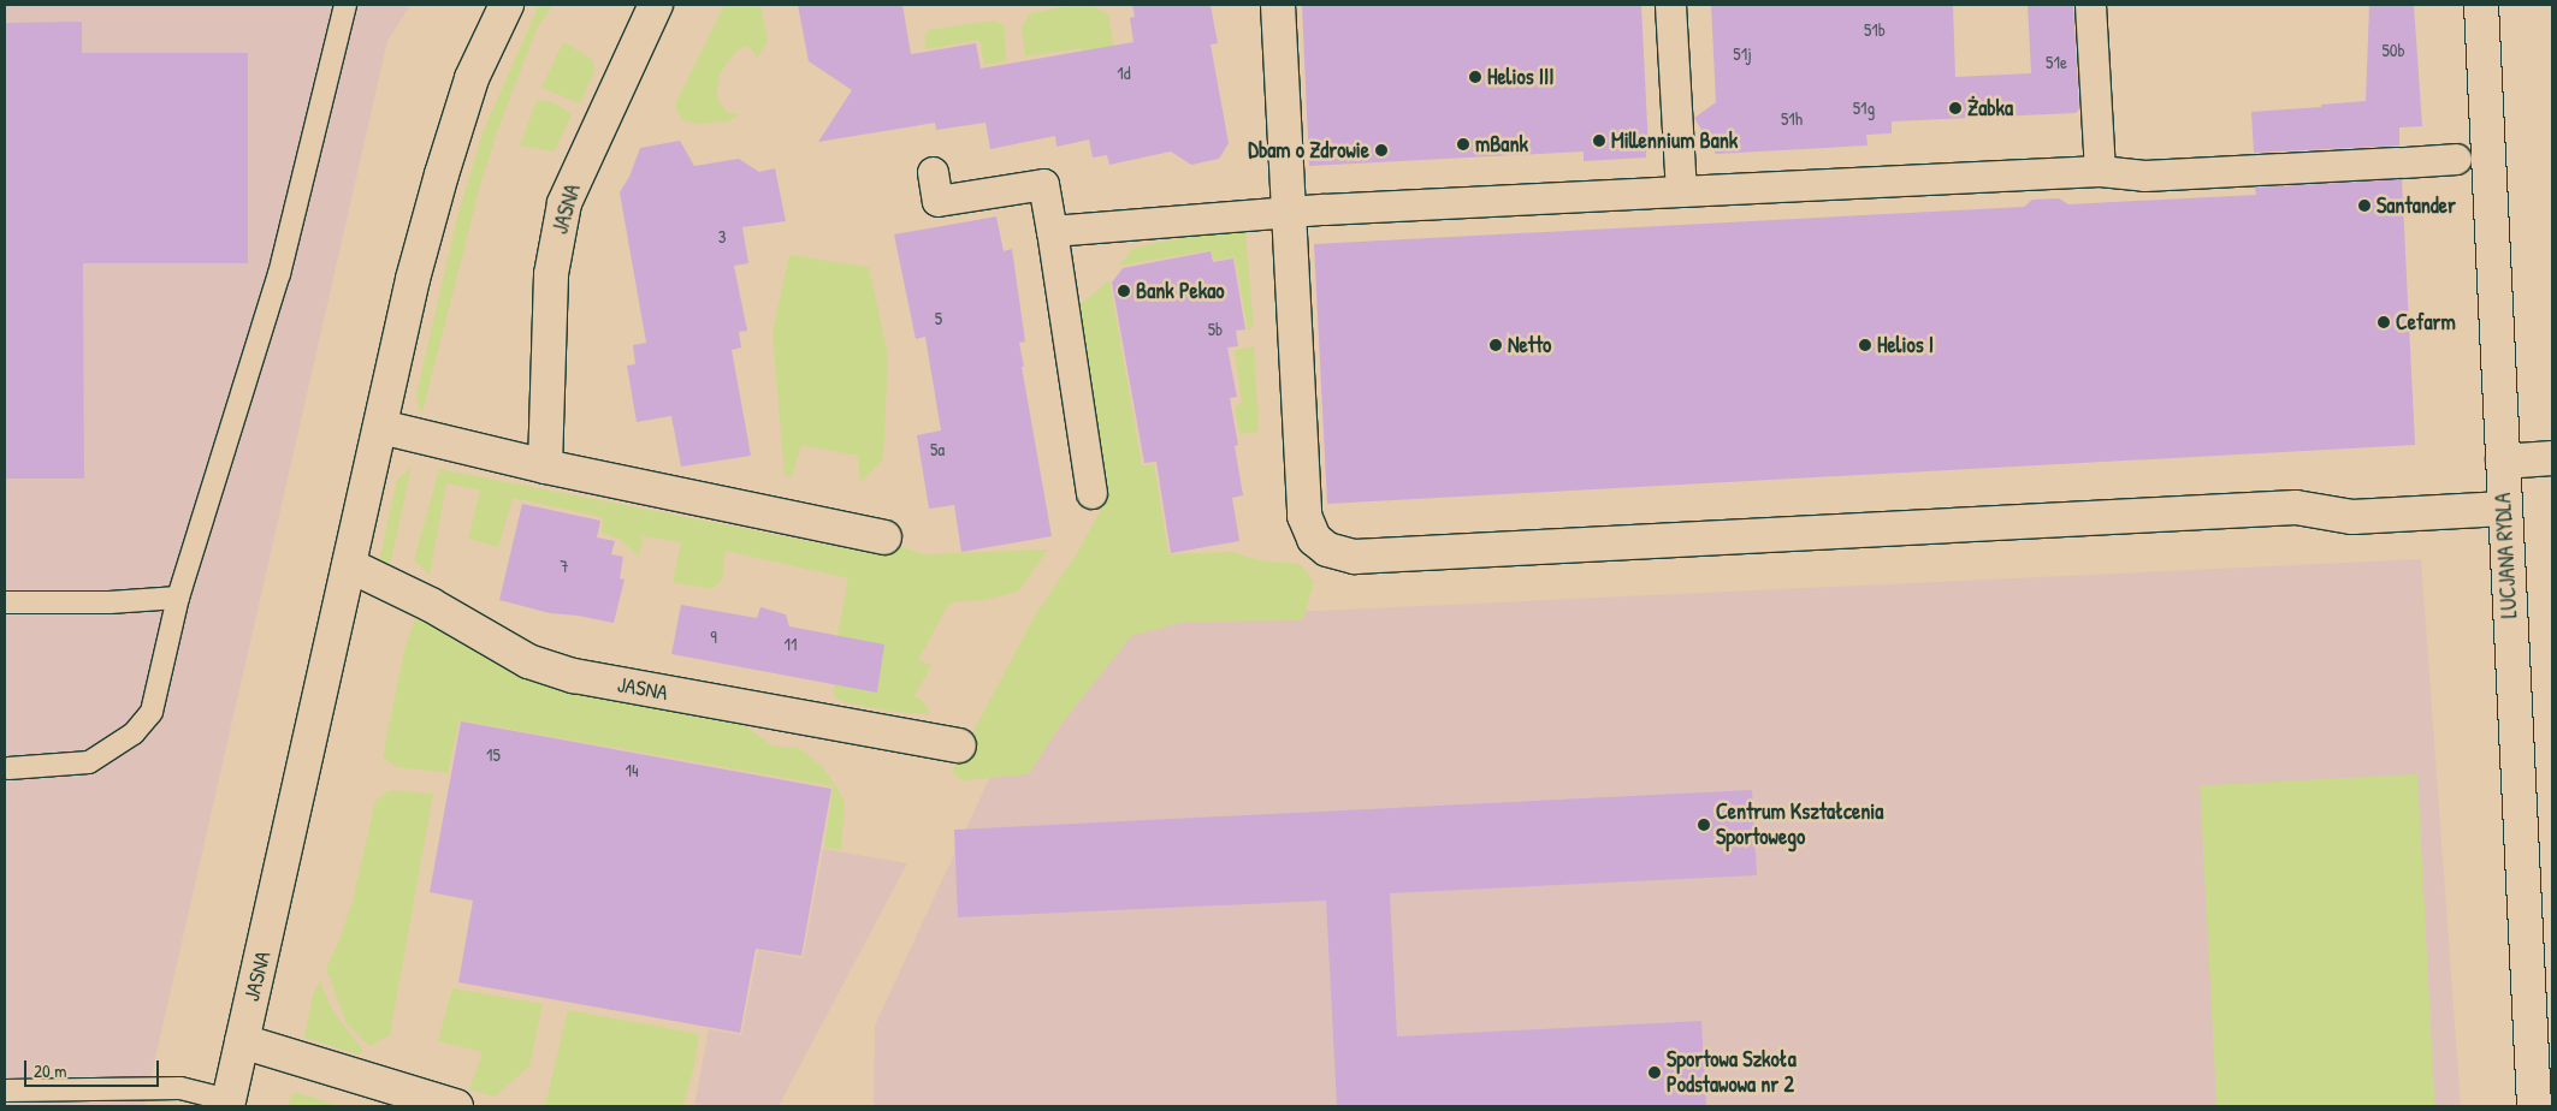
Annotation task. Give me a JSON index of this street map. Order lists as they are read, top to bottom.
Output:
{
  "streets": {
    "street": ["JASNA", "LUCJANA RYDLA"]
  },
  "places": [
    "Helios III",
    "Żabka",
    "Millennium Bank",
    "mBank",
    "Dbam o Zdrowie",
    "Santander",
    "Bank Pekao",
    "Cefarm",
    "Netto",
    "Helios I",
    "Centrum Kształcenia Sportowego",
    "Sportowa Szkoła Podstawowa nr 2"
  ],
  "house_numbers": [
    "51b",
    "50b",
    "51j",
    "51e",
    "1d",
    "51g",
    "51h",
    "3",
    "5",
    "5b",
    "5a",
    "7",
    "9",
    "11",
    "15",
    "14"
  ],
  "scale_bar": "20 m"
}
